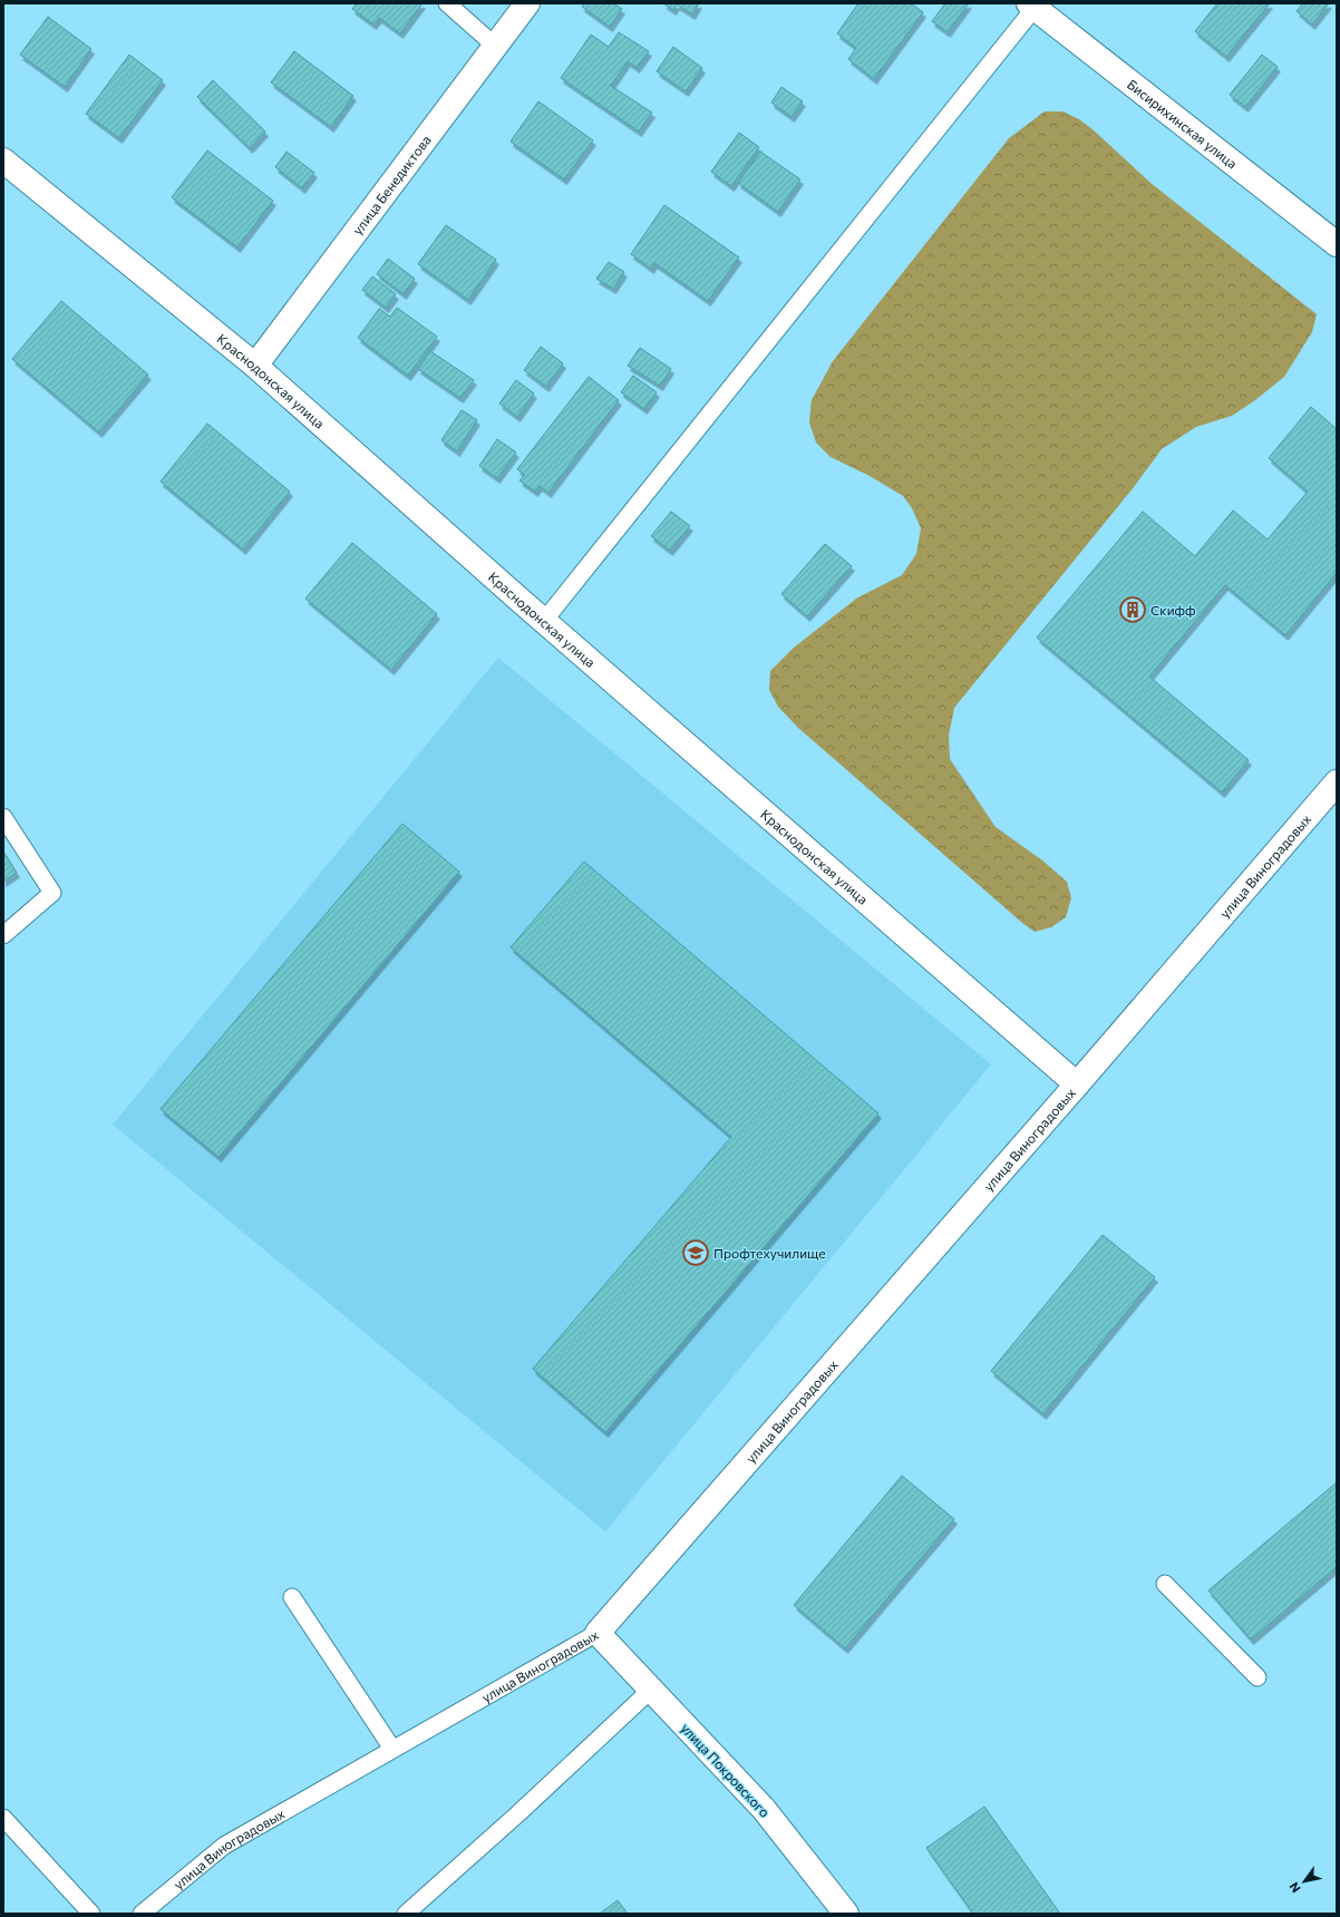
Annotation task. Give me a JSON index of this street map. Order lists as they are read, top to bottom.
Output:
{
  "streets": {
    "street": [
      "Бисирихинская улица",
      "улица Бенедиктова",
      "Краснодонская улица",
      "улица Виноградовых",
      "улица Покровского"
    ]
  },
  "crossings": [
    ["улица Бенедиктова", "Краснодонская улица"],
    ["Краснодонская улица", "улица Виноградовых"],
    ["улица Виноградовых", "улица Покровского"]
  ],
  "places": {
    "building": ["Скифф"],
    "school or university": ["Профтехучилище"]
  },
  "north": "bottom left"
}
